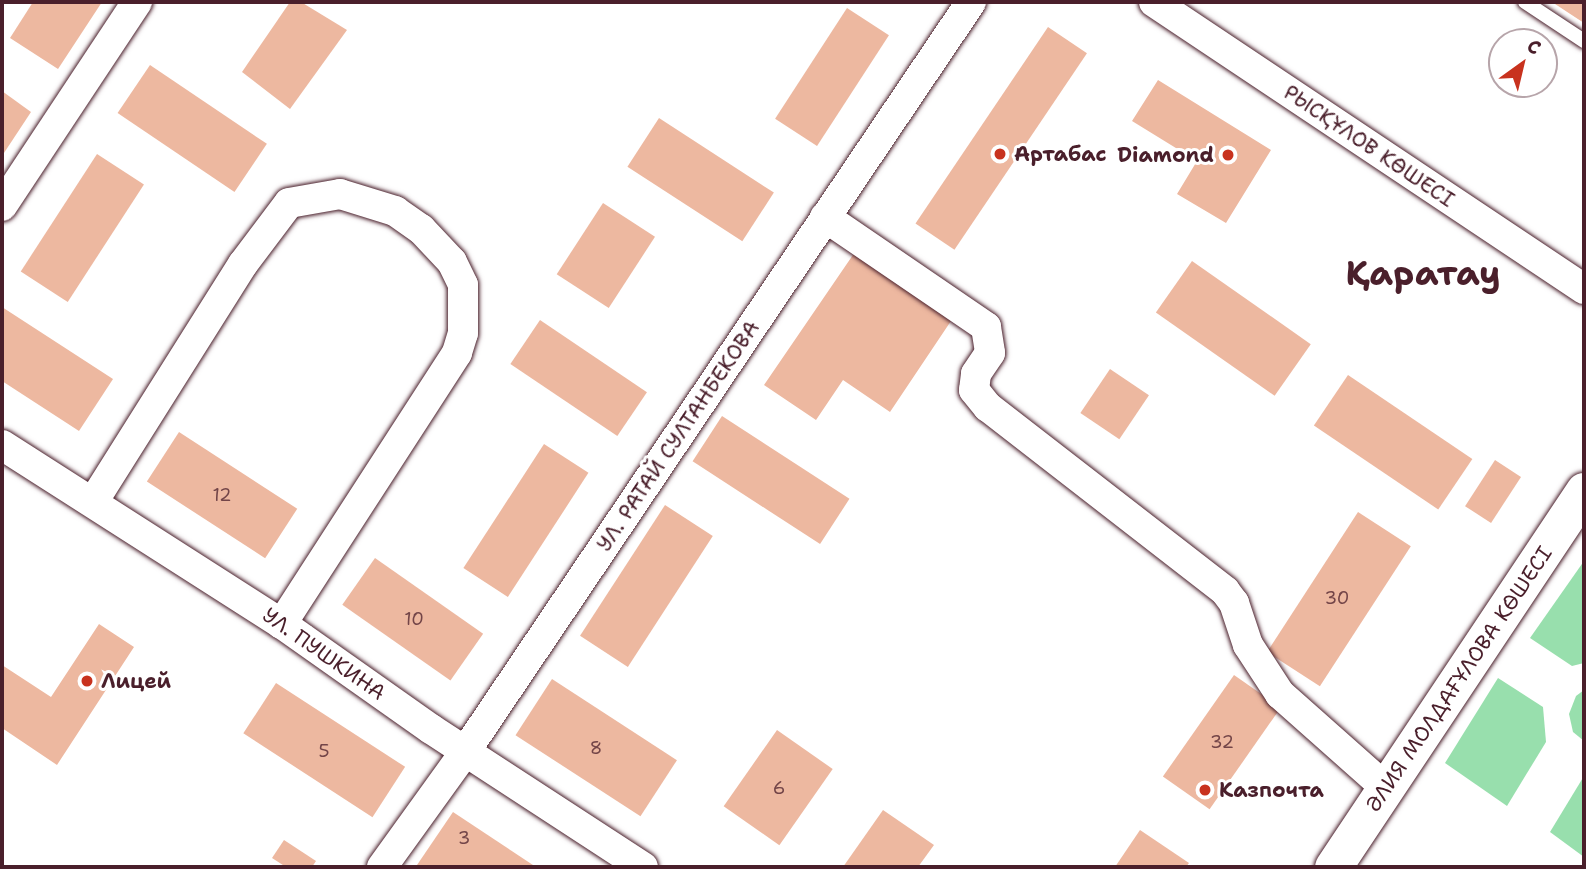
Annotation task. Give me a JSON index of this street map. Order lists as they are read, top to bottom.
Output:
{
  "streets": {
    "street": [
      "РЫСҚҰЛОВ КӨШЕСІ",
      "УЛ. РАТАЙ СУЛТАНБЕКОВА",
      "УЛ. ПУШКИНА",
      "ӘЛИЯ МОЛДАҒҰЛОВА КӨШЕСІ"
    ]
  },
  "crossings": [
    ["УЛ. РАТАЙ СУЛТАНБЕКОВА", "УЛ. ПУШКИНА"]
  ],
  "districts": ["Қаратау"],
  "places": [
    "Артабас",
    "Diamond",
    "Лицей",
    "Казпочта"
  ],
  "house_numbers": [
    "12",
    "30",
    "10",
    "32",
    "8",
    "5",
    "6",
    "3"
  ],
  "north": "top right"
}
